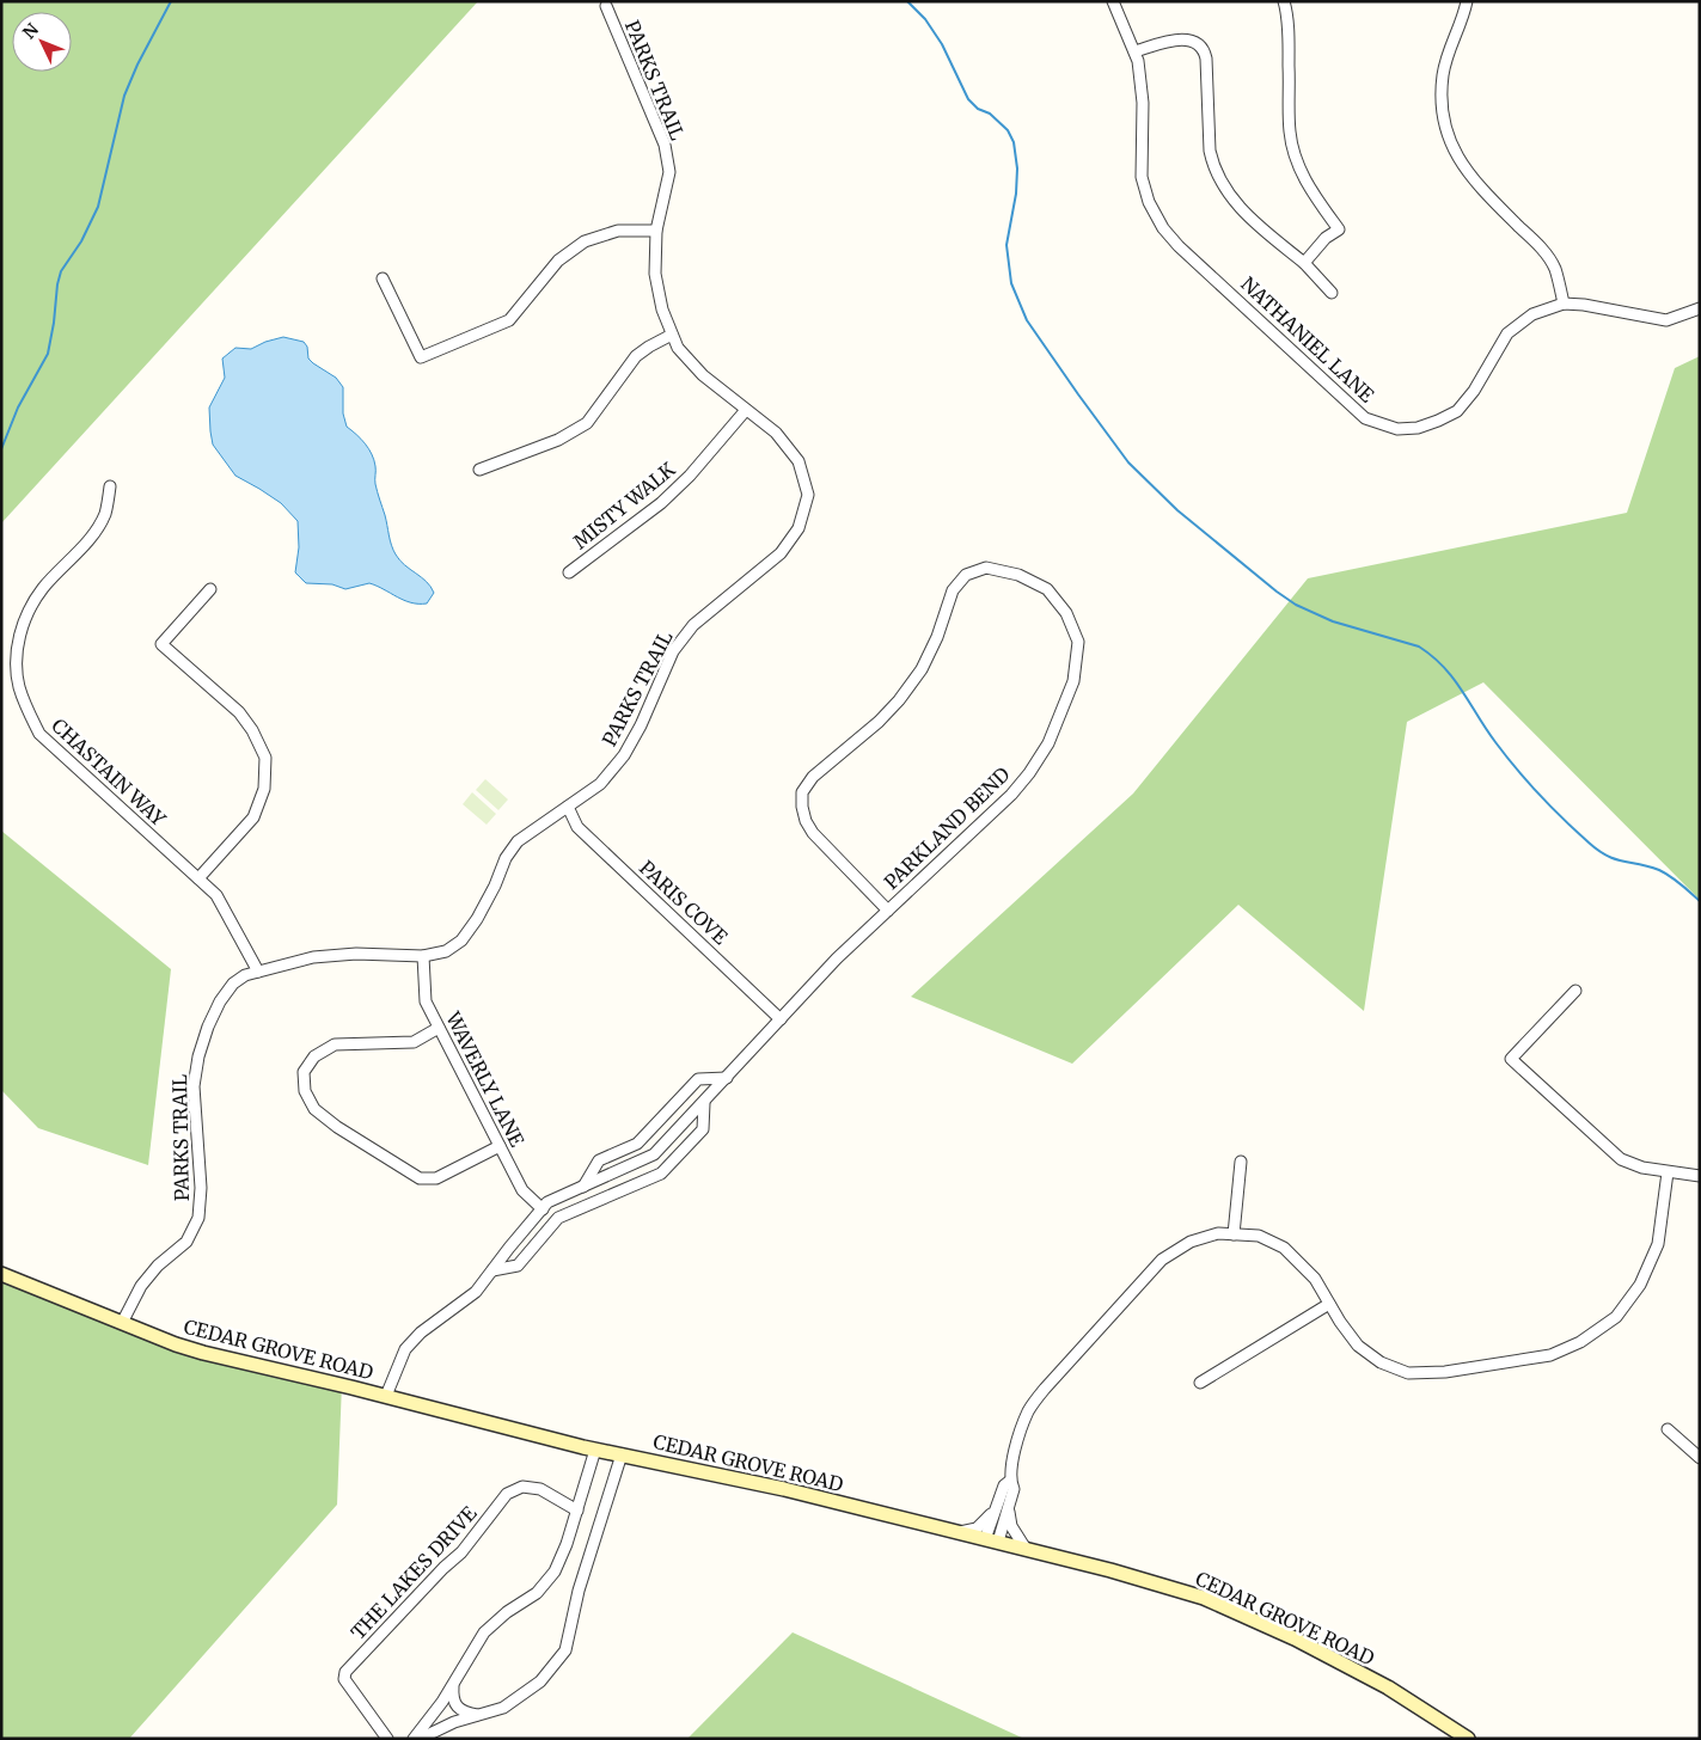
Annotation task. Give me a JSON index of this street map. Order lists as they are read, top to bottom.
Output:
{
  "streets": {
    "main road": ["CEDAR GROVE ROAD"],
    "street": [
      "PARKS TRAIL",
      "NATHANIEL LANE",
      "MISTY WALK",
      "CHASTAIN WAY",
      "PARKLAND BEND",
      "PARIS COVE",
      "WAVERLY LANE",
      "THE LAKES DRIVE"
    ]
  },
  "crossings": [
    ["PARKS TRAIL", "MISTY WALK"],
    ["PARKS TRAIL", "CHASTAIN WAY"],
    ["PARKS TRAIL", "PARIS COVE"],
    ["PARKS TRAIL", "WAVERLY LANE"],
    ["PARKS TRAIL", "CEDAR GROVE ROAD"],
    ["PARKLAND BEND", "PARIS COVE"],
    ["PARKLAND BEND", "WAVERLY LANE"],
    ["PARKLAND BEND", "CEDAR GROVE ROAD"]
  ],
  "north": "top left"
}
